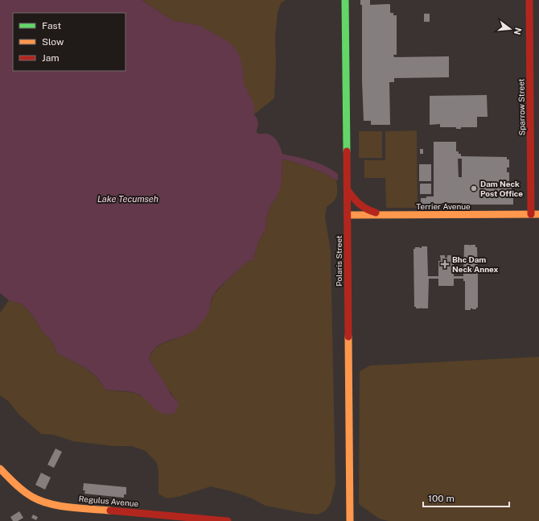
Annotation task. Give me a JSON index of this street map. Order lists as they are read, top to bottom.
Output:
{
  "streets": {
    "street": [
      "Sparrow Street",
      "Terrier Avenue",
      "Polaris Street",
      "Regulus Avenue"
    ]
  },
  "crossings": [
    ["Sparrow Street", "Terrier Avenue"],
    ["Terrier Avenue", "Polaris Street"]
  ],
  "water": ["Lake Tecumseh"],
  "places": {
    "other": ["Dam Neck Post Office"],
    "health": ["Bhc Dam Neck Annex"]
  },
  "legend": ["Fast", "Slow", "Jam"],
  "scale_bar": "100 m",
  "north": "right"
}
